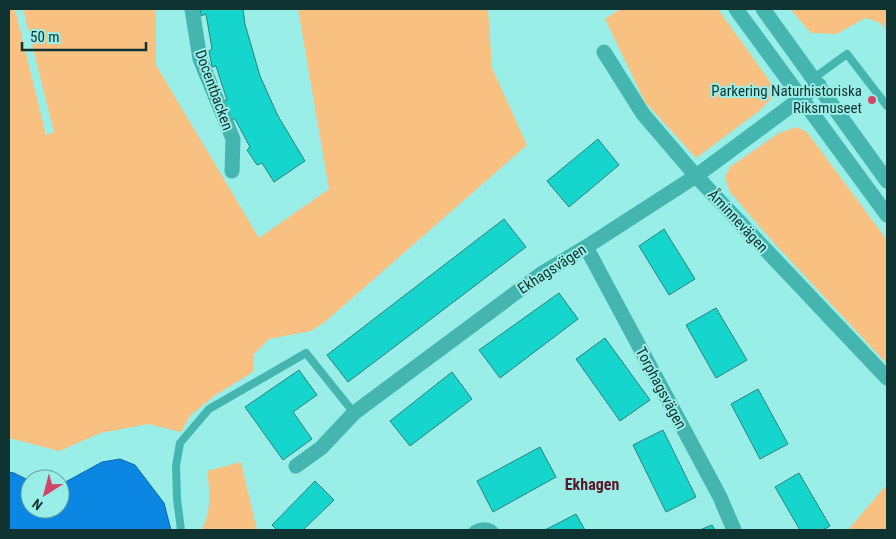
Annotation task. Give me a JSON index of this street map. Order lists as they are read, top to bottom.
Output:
{
  "streets": {
    "street": [
      "Docentbacken",
      "Åminnevägen",
      "Ekhagsvägen",
      "Torphagsvägen"
    ]
  },
  "crossings": [
    ["Åminnevägen", "Ekhagsvägen"],
    ["Ekhagsvägen", "Torphagsvägen"]
  ],
  "districts": ["Ekhagen"],
  "places": ["Parkering Naturhistoriska Riksmuseet"],
  "scale_bar": "50 m",
  "north": "bottom left"
}
